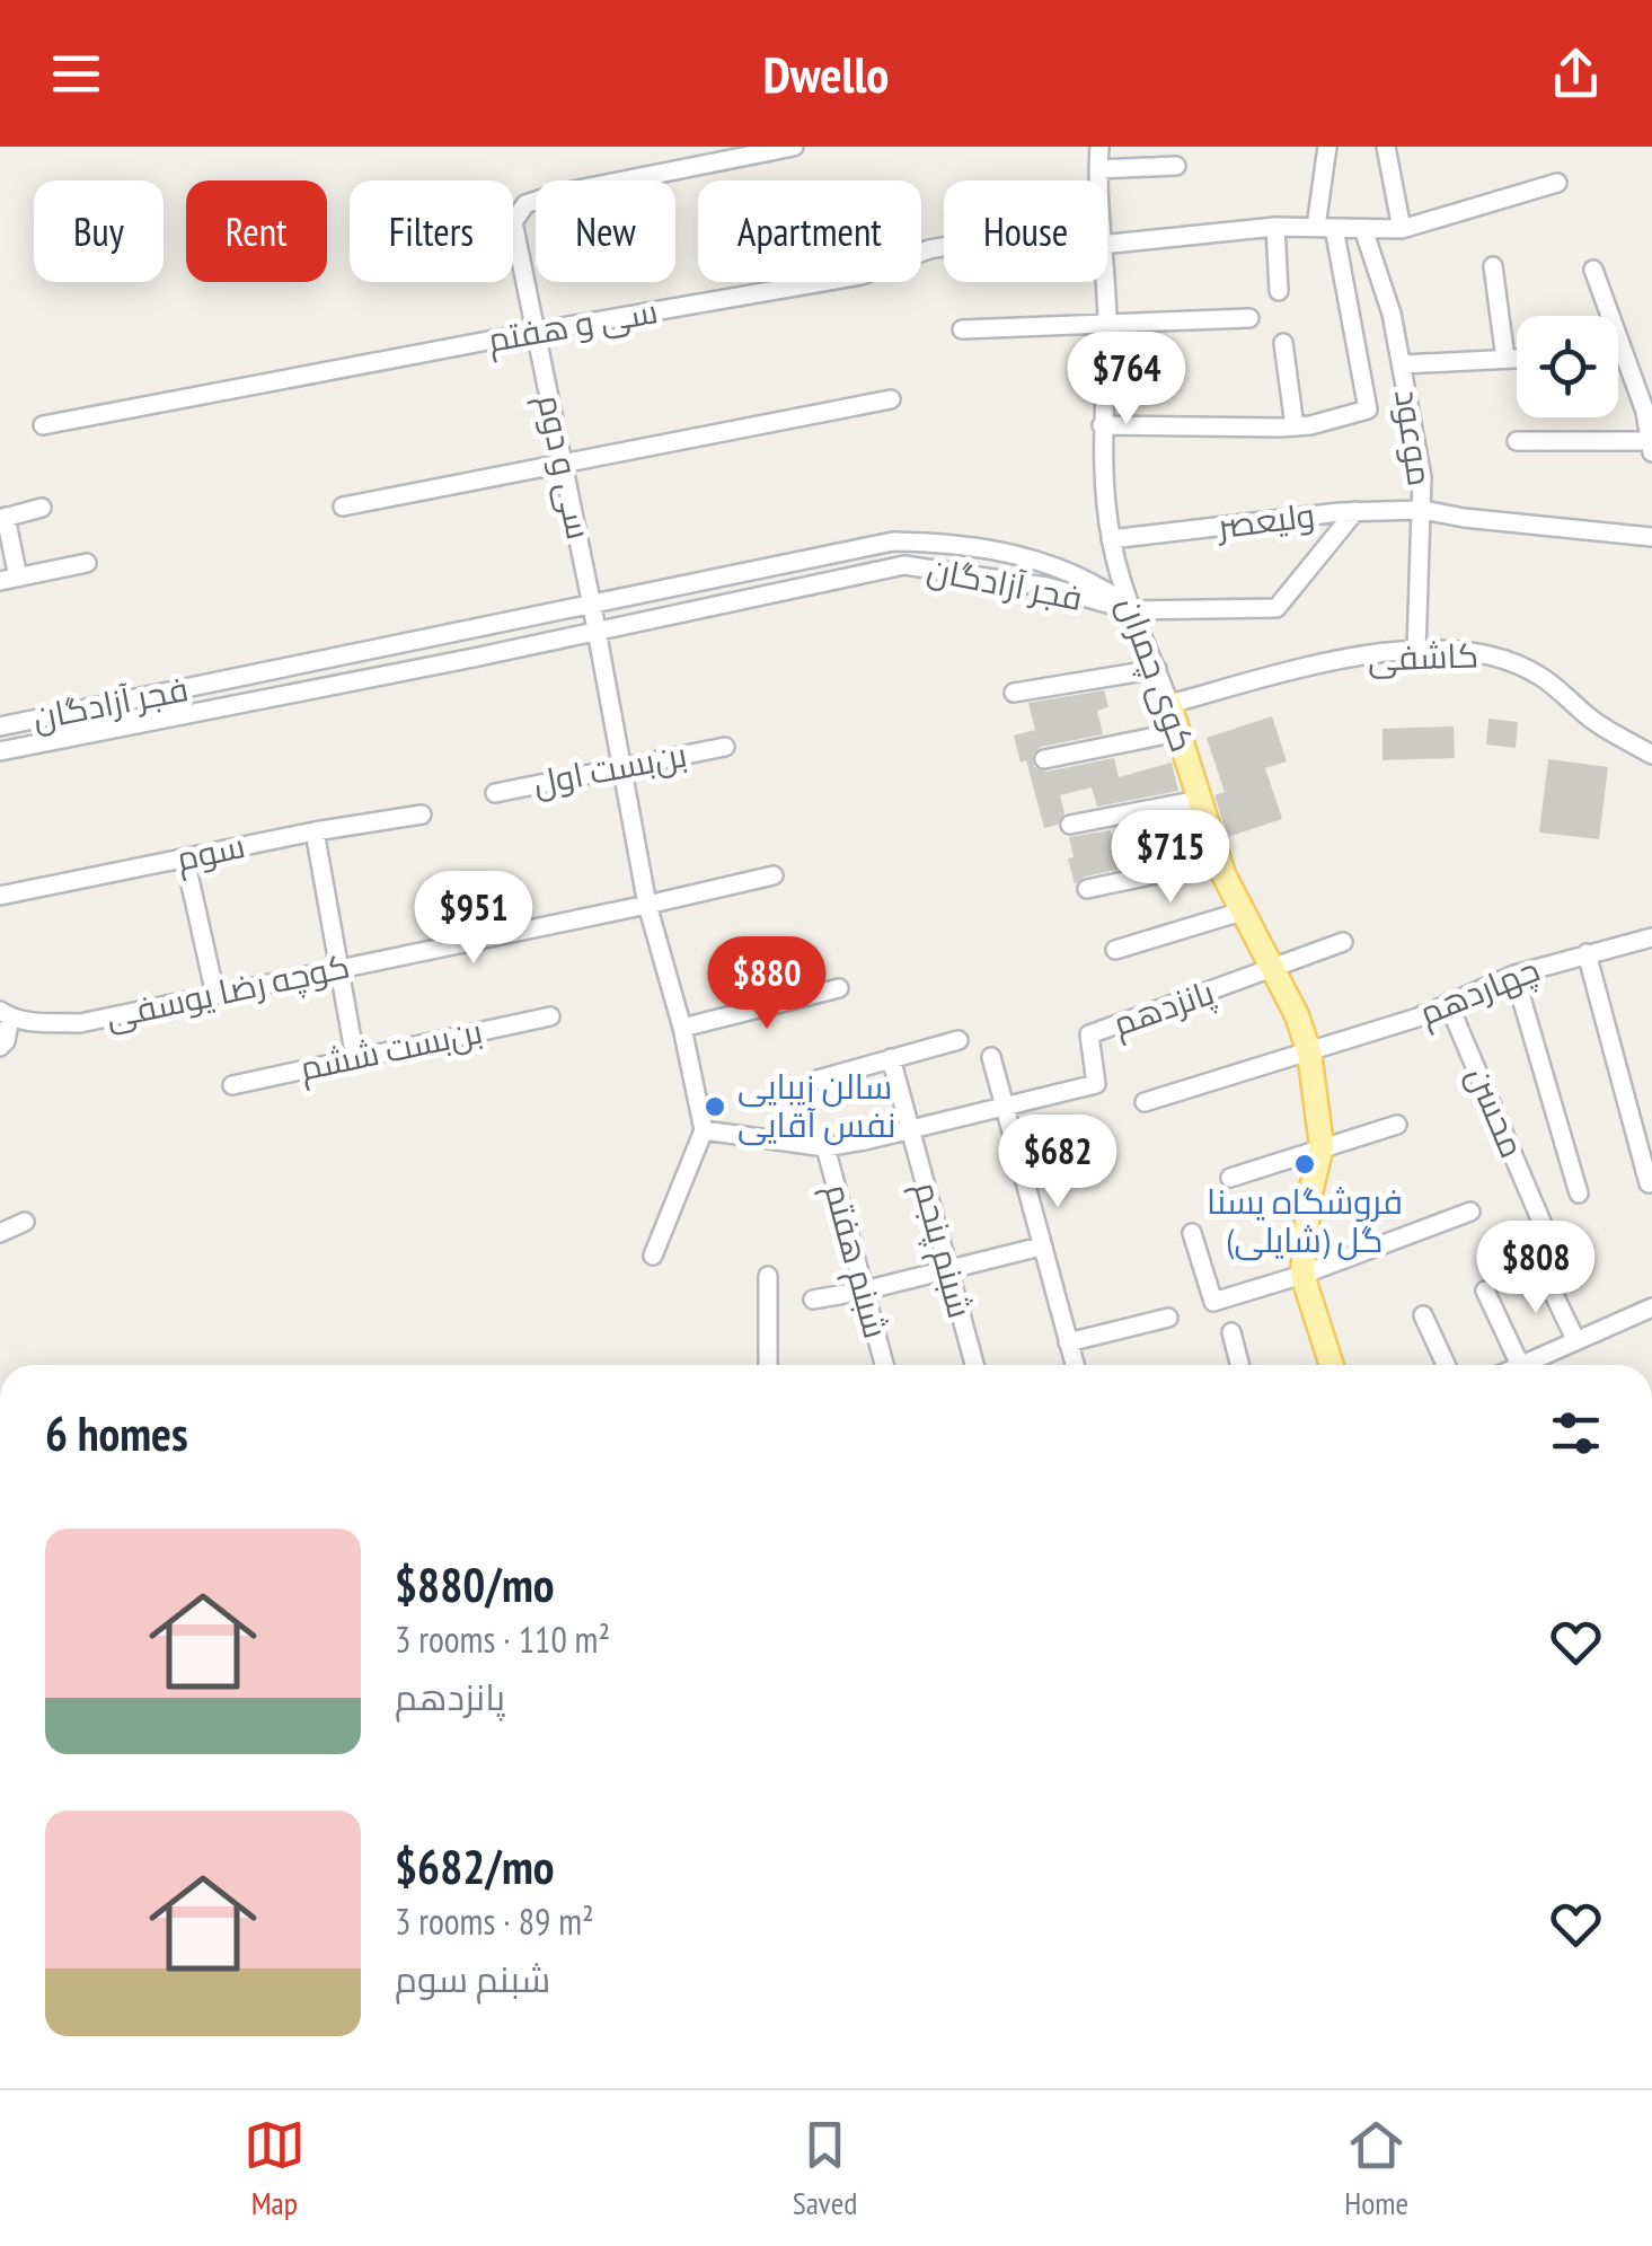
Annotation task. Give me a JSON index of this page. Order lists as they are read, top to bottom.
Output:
{
  "streets": {
    "main road": ["کوی چمران"],
    "street": [
      "سی و هفتم",
      "موعود",
      "سی و دوم",
      "ولیعصر",
      "فجر آزادگان",
      "کاشفی",
      "بن‌بست اول",
      "سوم",
      "کوچه رضا یوسفی",
      "چهاردهم",
      "پانزدهم",
      "بن‌بست ششم",
      "محسن",
      "شبنم پنجم",
      "شبنم هفتم"
    ]
  },
  "crossings": [
    ["سی و هفتم", "موعود"],
    ["سی و هفتم", "سی و دوم"],
    ["موعود", "ولیعصر"],
    ["موعود", "کاشفی"],
    ["سی و دوم", "فجر آزادگان"],
    ["ولیعصر", "کوی چمران"],
    ["فجر آزادگان", "کوی چمران"],
    ["کاشفی", "کوی چمران"],
    ["کوی چمران", "چهاردهم"],
    ["کوی چمران", "پانزدهم"],
    ["چهاردهم", "محسن"],
    ["پانزدهم", "شبنم پنجم"],
    ["پانزدهم", "شبنم هفتم"]
  ],
  "places": ["سالن زیبایی نفس آقایی", "فروشگاه یسنا گل (شایلی)"],
  "page": {
    "header": "Dwello",
    "chip": [
      "Buy",
      "Rent",
      "Filters",
      "New",
      "Apartment",
      "House"
    ],
    "price": [
      "$764",
      "$715",
      "$951",
      "$880",
      "$682",
      "$808"
    ],
    "heading": "6 homes",
    "list": [
      {
        "name": "$880/mo",
        "note": "3 rooms · 110 m² · پانزدهم"
      },
      {
        "name": "$682/mo",
        "note": "3 rooms · 89 m² · شبنم سوم"
      }
    ],
    "tabs": ["Map", "Saved", "Home"]
  }
}
